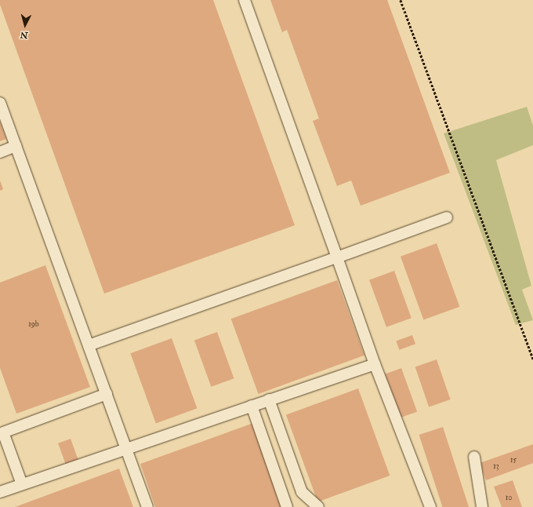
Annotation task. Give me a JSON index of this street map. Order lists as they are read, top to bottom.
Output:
{
  "house_numbers": [
    "19b",
    "15",
    "13",
    "10"
  ],
  "north": "bottom"
}
